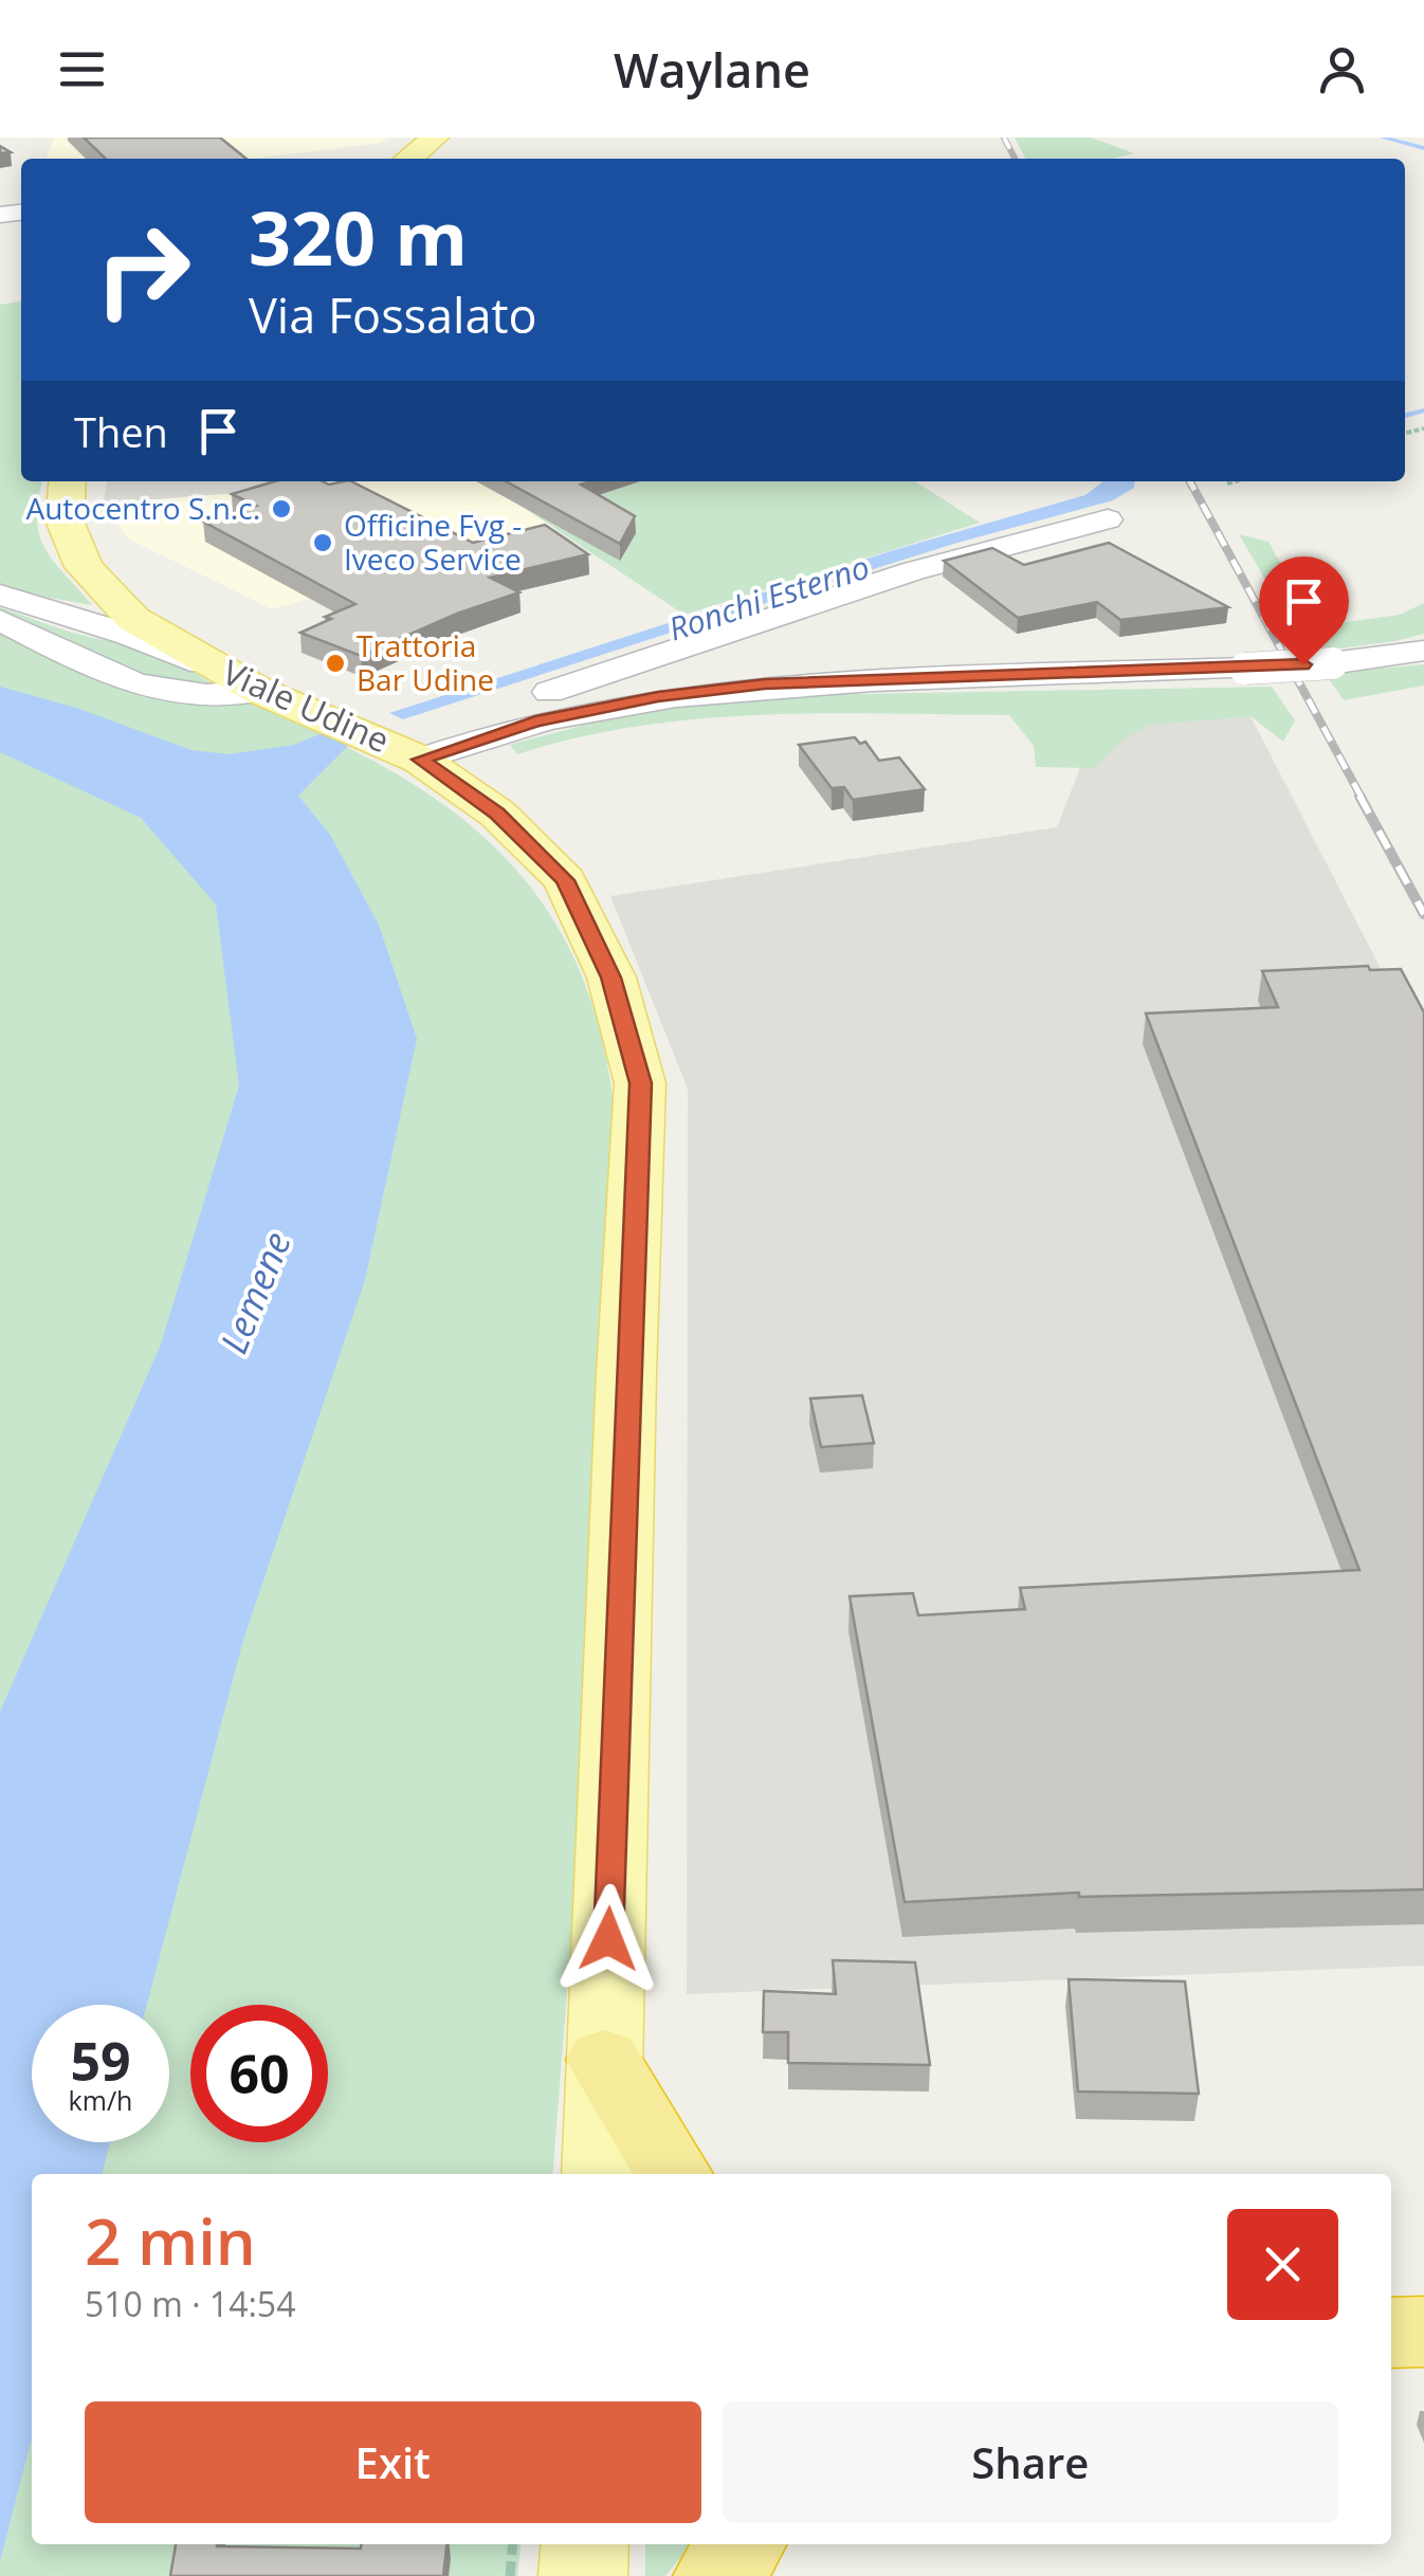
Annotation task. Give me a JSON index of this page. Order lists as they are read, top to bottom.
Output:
{
  "streets": {
    "main road": ["Viale Udine"]
  },
  "water": ["Ronchi Esterno", "Lemene"],
  "places": ["Autocentro S.n.c.", "Officine Fvg - Iveco Service", "Trattoria Bar Udine"],
  "page": {
    "header": "Waylane",
    "turn": ["320 m", "Via Fossalato"],
    "then": "Then",
    "speed": "59 km/h",
    "limit": "60",
    "heading": ["2 min", "510 m · 14:54"],
    "buttons": ["Exit", "Share"]
  }
}
